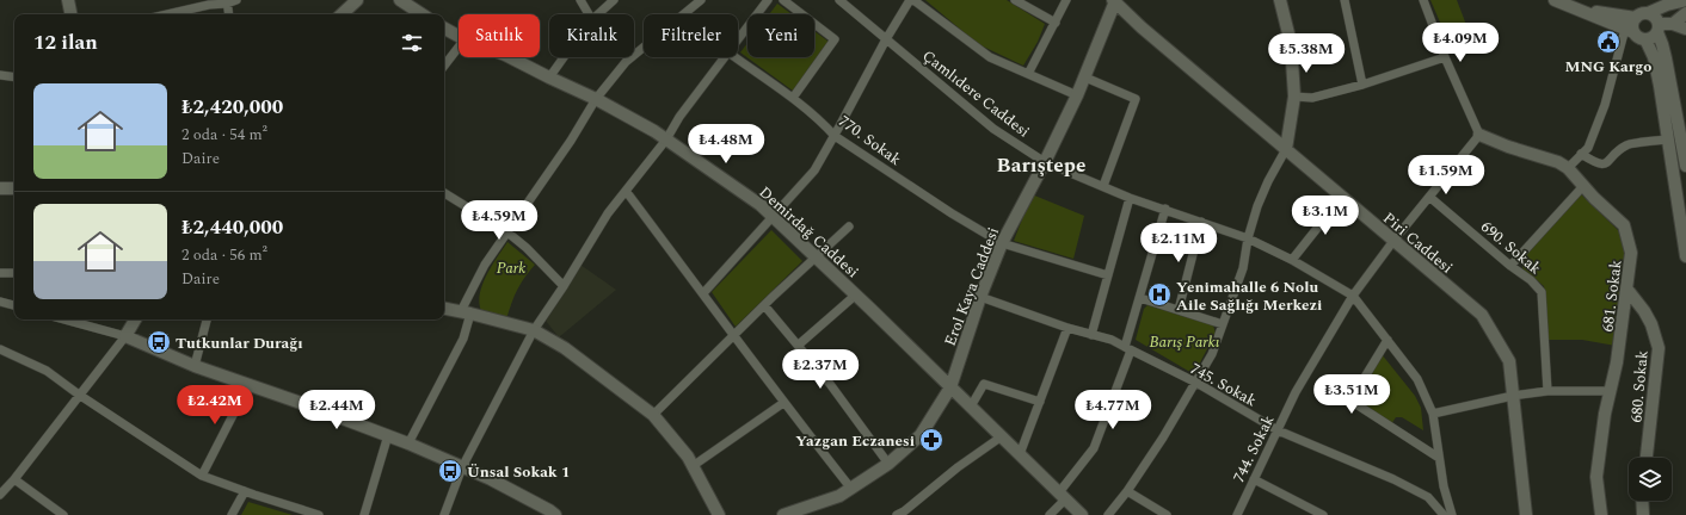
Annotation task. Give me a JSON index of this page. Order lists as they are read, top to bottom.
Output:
{
  "streets": {
    "street": [
      "Çamlıdere Caddesi",
      "770. Sokak",
      "Demirdağ Caddesi",
      "Piri Caddesi",
      "690. Sokak",
      "Erol Kaya Caddesi",
      "681. Sokak",
      "745. Sokak",
      "680. Sokak",
      "744. Sokak"
    ]
  },
  "crossings": [
    ["Çamlıdere Caddesi", "Erol Kaya Caddesi"],
    ["Çamlıdere Caddesi", "744. Sokak"],
    ["770. Sokak", "Erol Kaya Caddesi"],
    ["Demirdağ Caddesi", "Erol Kaya Caddesi"],
    ["Piri Caddesi", "Erol Kaya Caddesi"],
    ["Piri Caddesi", "744. Sokak"],
    ["690. Sokak", "744. Sokak"],
    ["Erol Kaya Caddesi", "745. Sokak"],
    ["681. Sokak", "680. Sokak"],
    ["681. Sokak", "744. Sokak"],
    ["745. Sokak", "744. Sokak"]
  ],
  "districts": ["Barıştepe"],
  "parks": ["Park", "Barış Parkı"],
  "places": {
    "public building": ["MNG Kargo"],
    "hospital": ["Yenimahalle 6 Nolu Aile Sağlığı Merkezi"],
    "bus stop": ["Tutkunlar Durağı", "Ünsal Sokak 1"],
    "pharmacy": ["Yazgan Eczanesi"]
  },
  "page": {
    "chip": [
      "Satılık",
      "Kiralık",
      "Filtreler",
      "Yeni"
    ],
    "heading": "12 ilan",
    "price": [
      "₺4.09M",
      "₺5.38M",
      "₺4.48M",
      "₺1.59M",
      "₺3.1M",
      "₺4.59M",
      "₺2.11M",
      "₺2.37M",
      "₺3.51M",
      "₺2.42M",
      "₺2.44M",
      "₺4.77M"
    ],
    "list": [
      {
        "name": "₺2,420,000",
        "note": "2 oda · 54 m² · Daire"
      },
      {
        "name": "₺2,440,000",
        "note": "2 oda · 56 m² · Daire"
      }
    ]
  }
}
